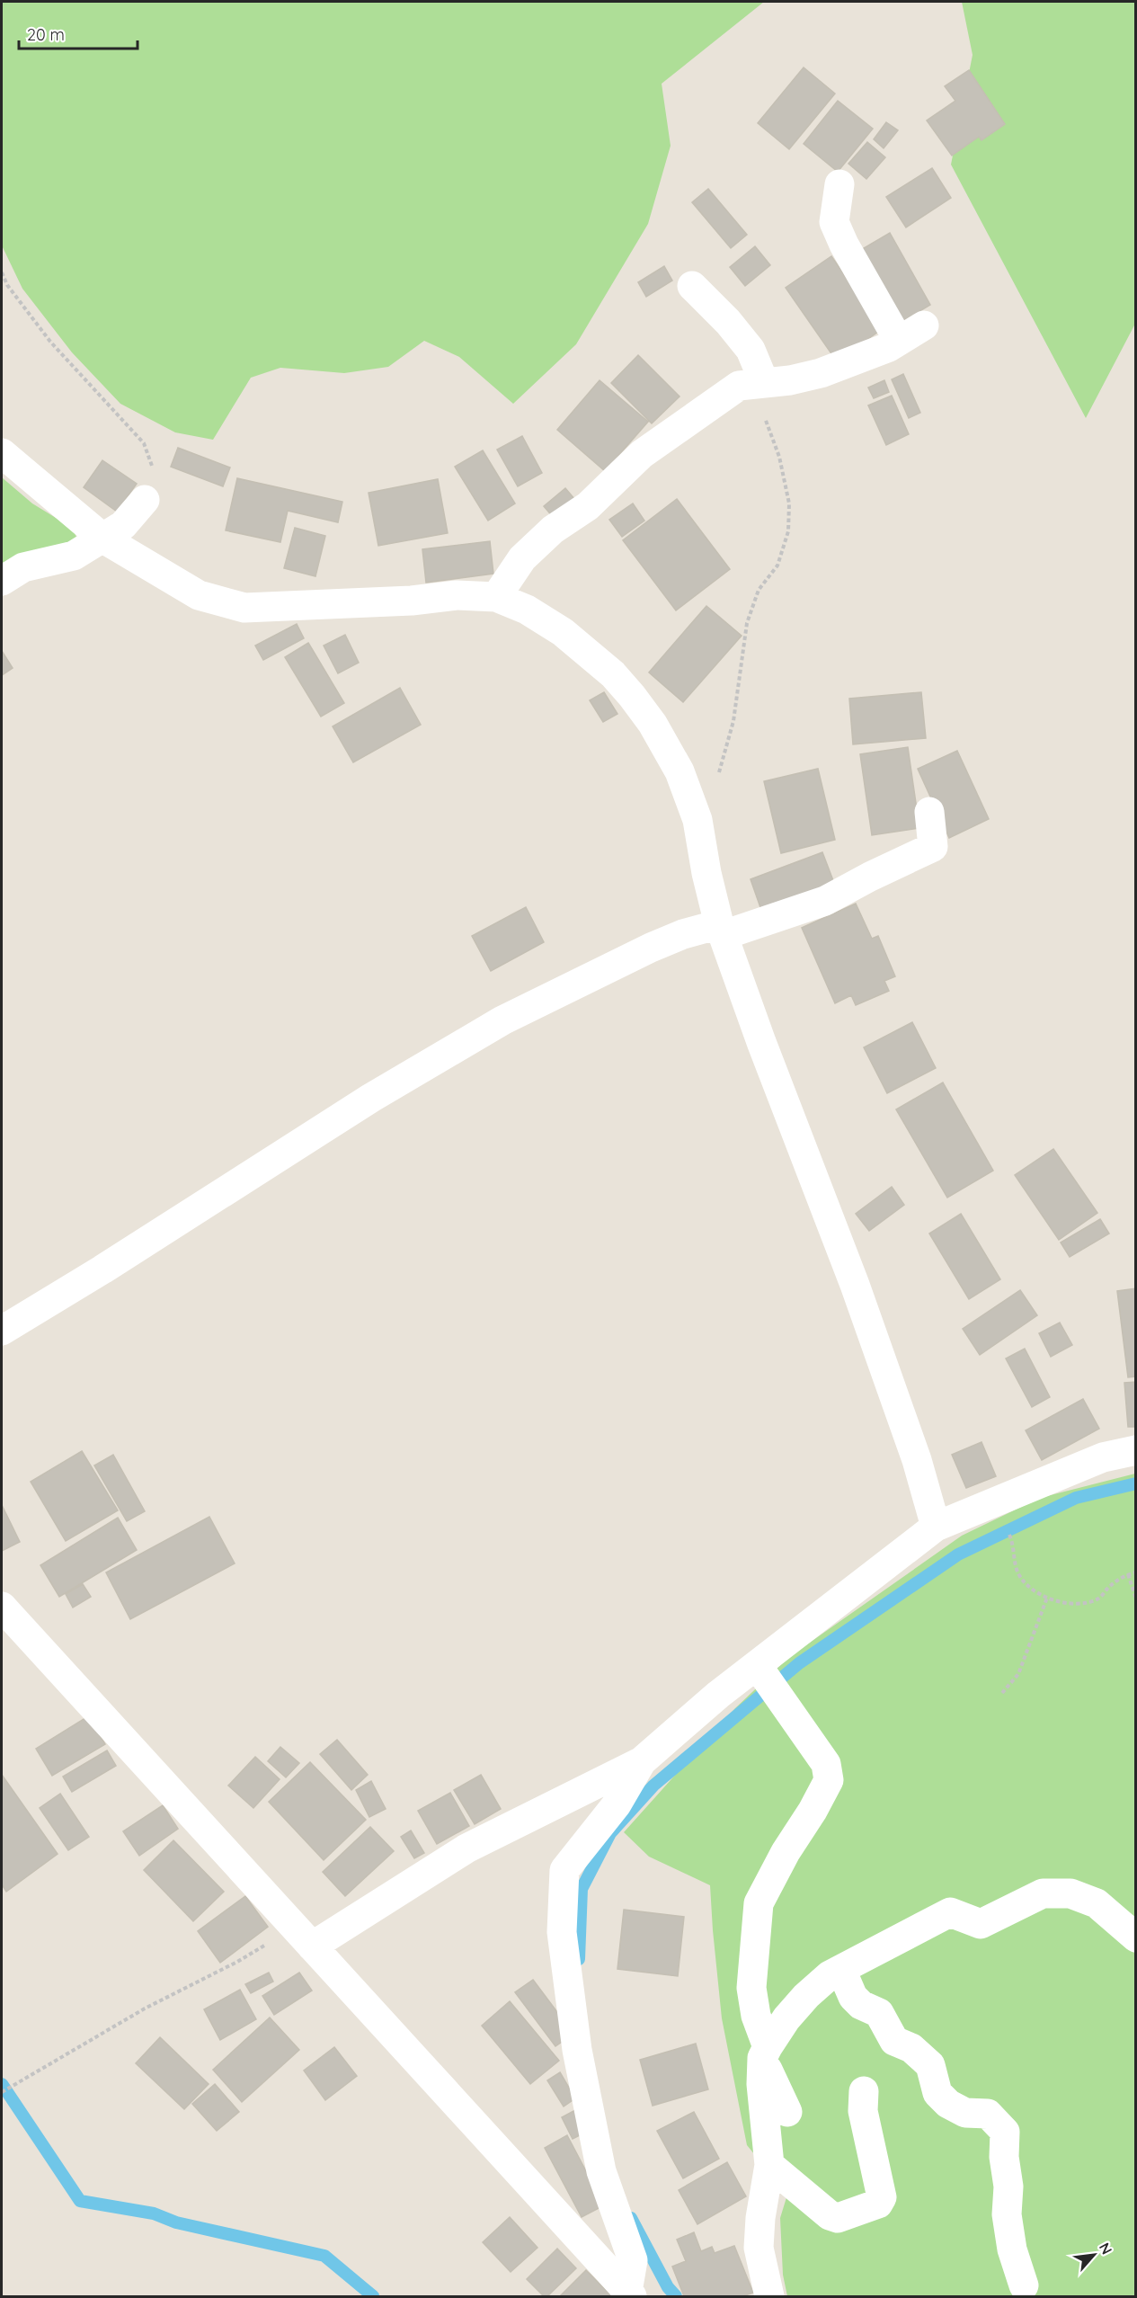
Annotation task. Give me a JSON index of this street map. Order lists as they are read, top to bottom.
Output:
{
  "scale_bar": "20 m",
  "north": "top right"
}
